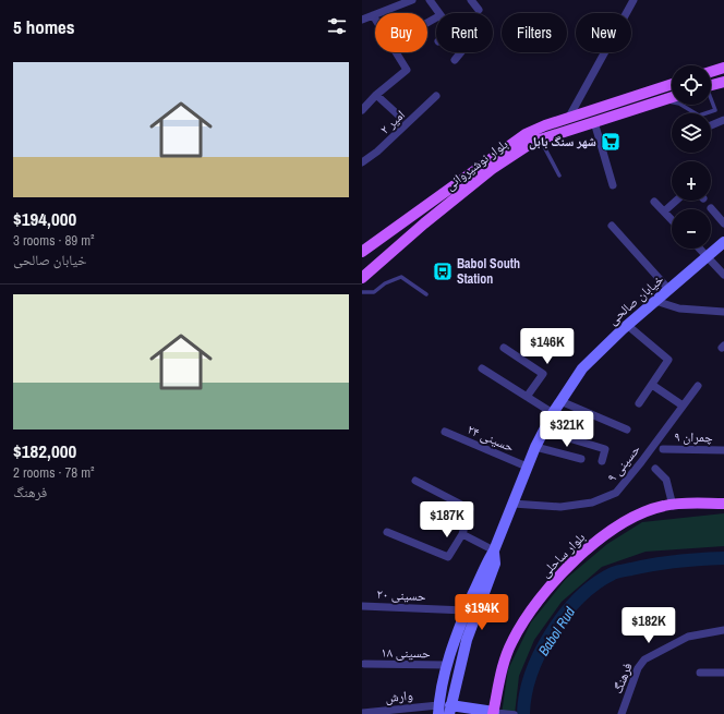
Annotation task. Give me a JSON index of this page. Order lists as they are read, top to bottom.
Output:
{
  "streets": {
    "main road": ["بلوار نوشیروانی", "خيابان صالحی", "بلوار ساحلی"],
    "street": [
      "امیر ۲",
      "چمران ۹",
      "حسینی ۲۴",
      "حسینی ٩",
      "حسینی ٢٠",
      "حسینی ۱۸",
      "فرهنگ",
      "وارش"
    ]
  },
  "crossings": [
    ["خيابان صالحی", "حسینی ۲۴"],
    ["خيابان صالحی", "حسینی ٩"],
    ["خيابان صالحی", "حسینی ٢٠"],
    ["خيابان صالحی", "حسینی ۱۸"],
    ["خيابان صالحی", "وارش"]
  ],
  "water": ["Babol Rud"],
  "places": {
    "supermarket": ["شهر سنگ بابل"],
    "bus stop": ["Babol South Station"]
  },
  "page": {
    "heading": "5 homes",
    "chip": [
      "Buy",
      "Rent",
      "Filters",
      "New"
    ],
    "list": [
      {
        "name": "$194,000",
        "note": "3 rooms · 89 m² · خيابان صالحی"
      },
      {
        "name": "$182,000",
        "note": "2 rooms · 78 m² · فرهنگ"
      }
    ],
    "map_buttons": ["+", "−"],
    "price": [
      "$146K",
      "$321K",
      "$187K",
      "$194K",
      "$182K"
    ]
  }
}
